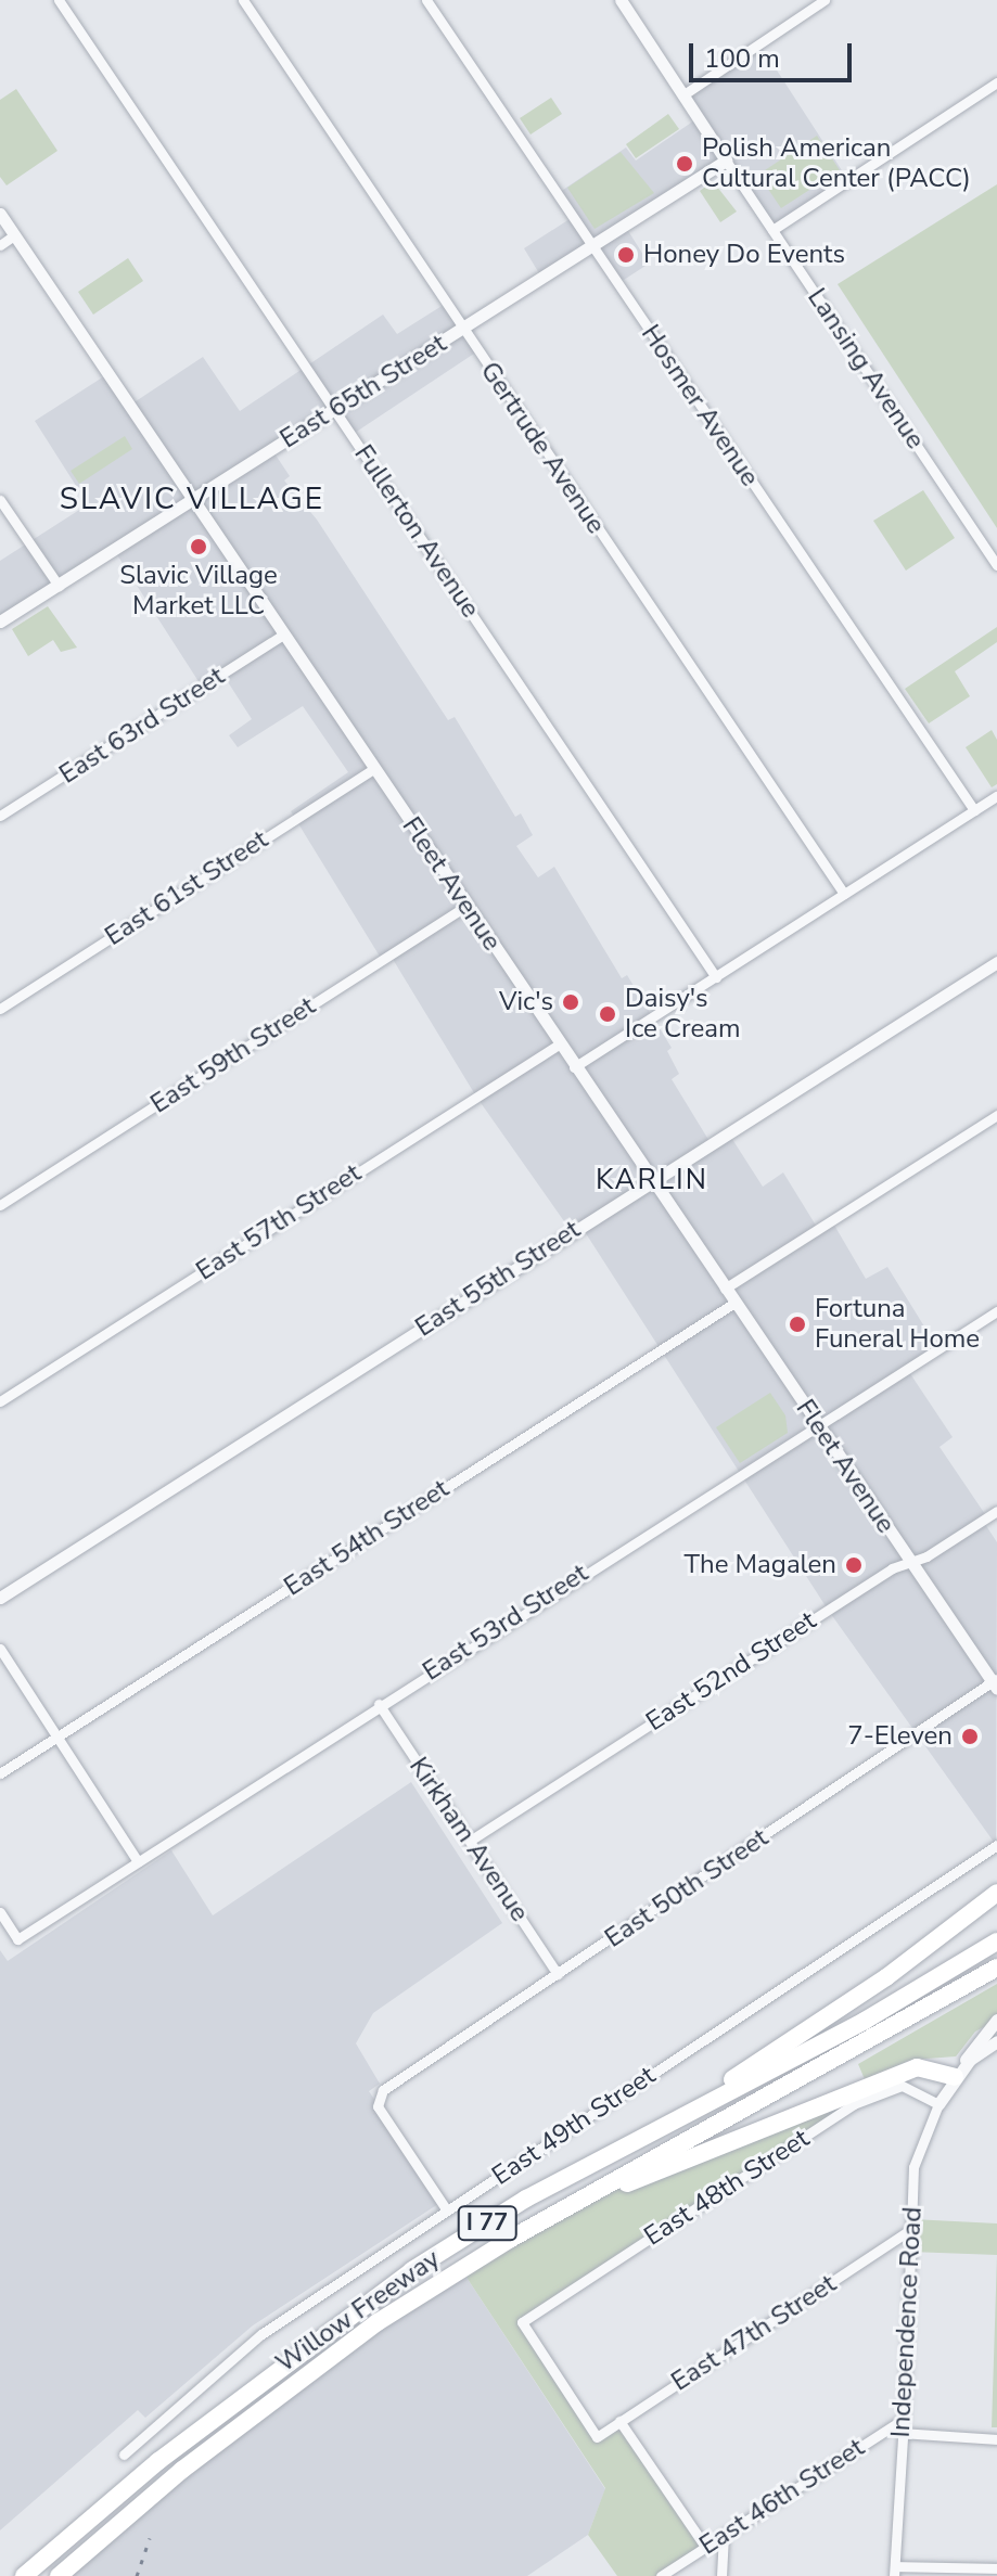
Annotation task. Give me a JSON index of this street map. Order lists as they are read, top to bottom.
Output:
{
  "streets": {
    "highway": ["I 77", "Willow Freeway"],
    "street": [
      "Lansing Avenue",
      "East 65th Street",
      "Hosmer Avenue",
      "Gertrude Avenue",
      "Fullerton Avenue",
      "East 63rd Street",
      "Fleet Avenue",
      "East 61st Street",
      "East 59th Street",
      "East 57th Street",
      "East 55th Street",
      "East 54th Street",
      "East 53rd Street",
      "East 52nd Street",
      "Kirkham Avenue",
      "East 50th Street",
      "East 49th Street",
      "East 48th Street",
      "Independence Road",
      "East 47th Street",
      "East 46th Street"
    ]
  },
  "crossings": [
    ["Lansing Avenue", "East 65th Street"],
    ["East 65th Street", "Hosmer Avenue"],
    ["East 65th Street", "Gertrude Avenue"],
    ["East 65th Street", "Fullerton Avenue"],
    ["East 65th Street", "Fleet Avenue"],
    ["East 63rd Street", "Fleet Avenue"],
    ["Fleet Avenue", "East 61st Street"],
    ["Fleet Avenue", "East 59th Street"],
    ["Fleet Avenue", "East 57th Street"],
    ["Fleet Avenue", "East 55th Street"],
    ["Fleet Avenue", "East 54th Street"],
    ["Fleet Avenue", "East 53rd Street"],
    ["Fleet Avenue", "East 52nd Street"],
    ["Fleet Avenue", "East 50th Street"],
    ["East 53rd Street", "Kirkham Avenue"],
    ["East 52nd Street", "Kirkham Avenue"],
    ["Kirkham Avenue", "East 50th Street"],
    ["East 50th Street", "East 49th Street"],
    ["East 48th Street", "Independence Road"],
    ["East 48th Street", "East 47th Street"],
    ["Independence Road", "East 47th Street"],
    ["Independence Road", "East 46th Street"]
  ],
  "districts": ["SLAVIC VILLAGE", "KARLIN"],
  "places": [
    "Polish American Cultural Center (PACC)",
    "Honey Do Events",
    "Slavic Village Market LLC",
    "Vic's",
    "Daisy's Ice Cream",
    "Fortuna Funeral Home",
    "The Magalen",
    "7-Eleven"
  ],
  "scale_bar": "100 m"
}
